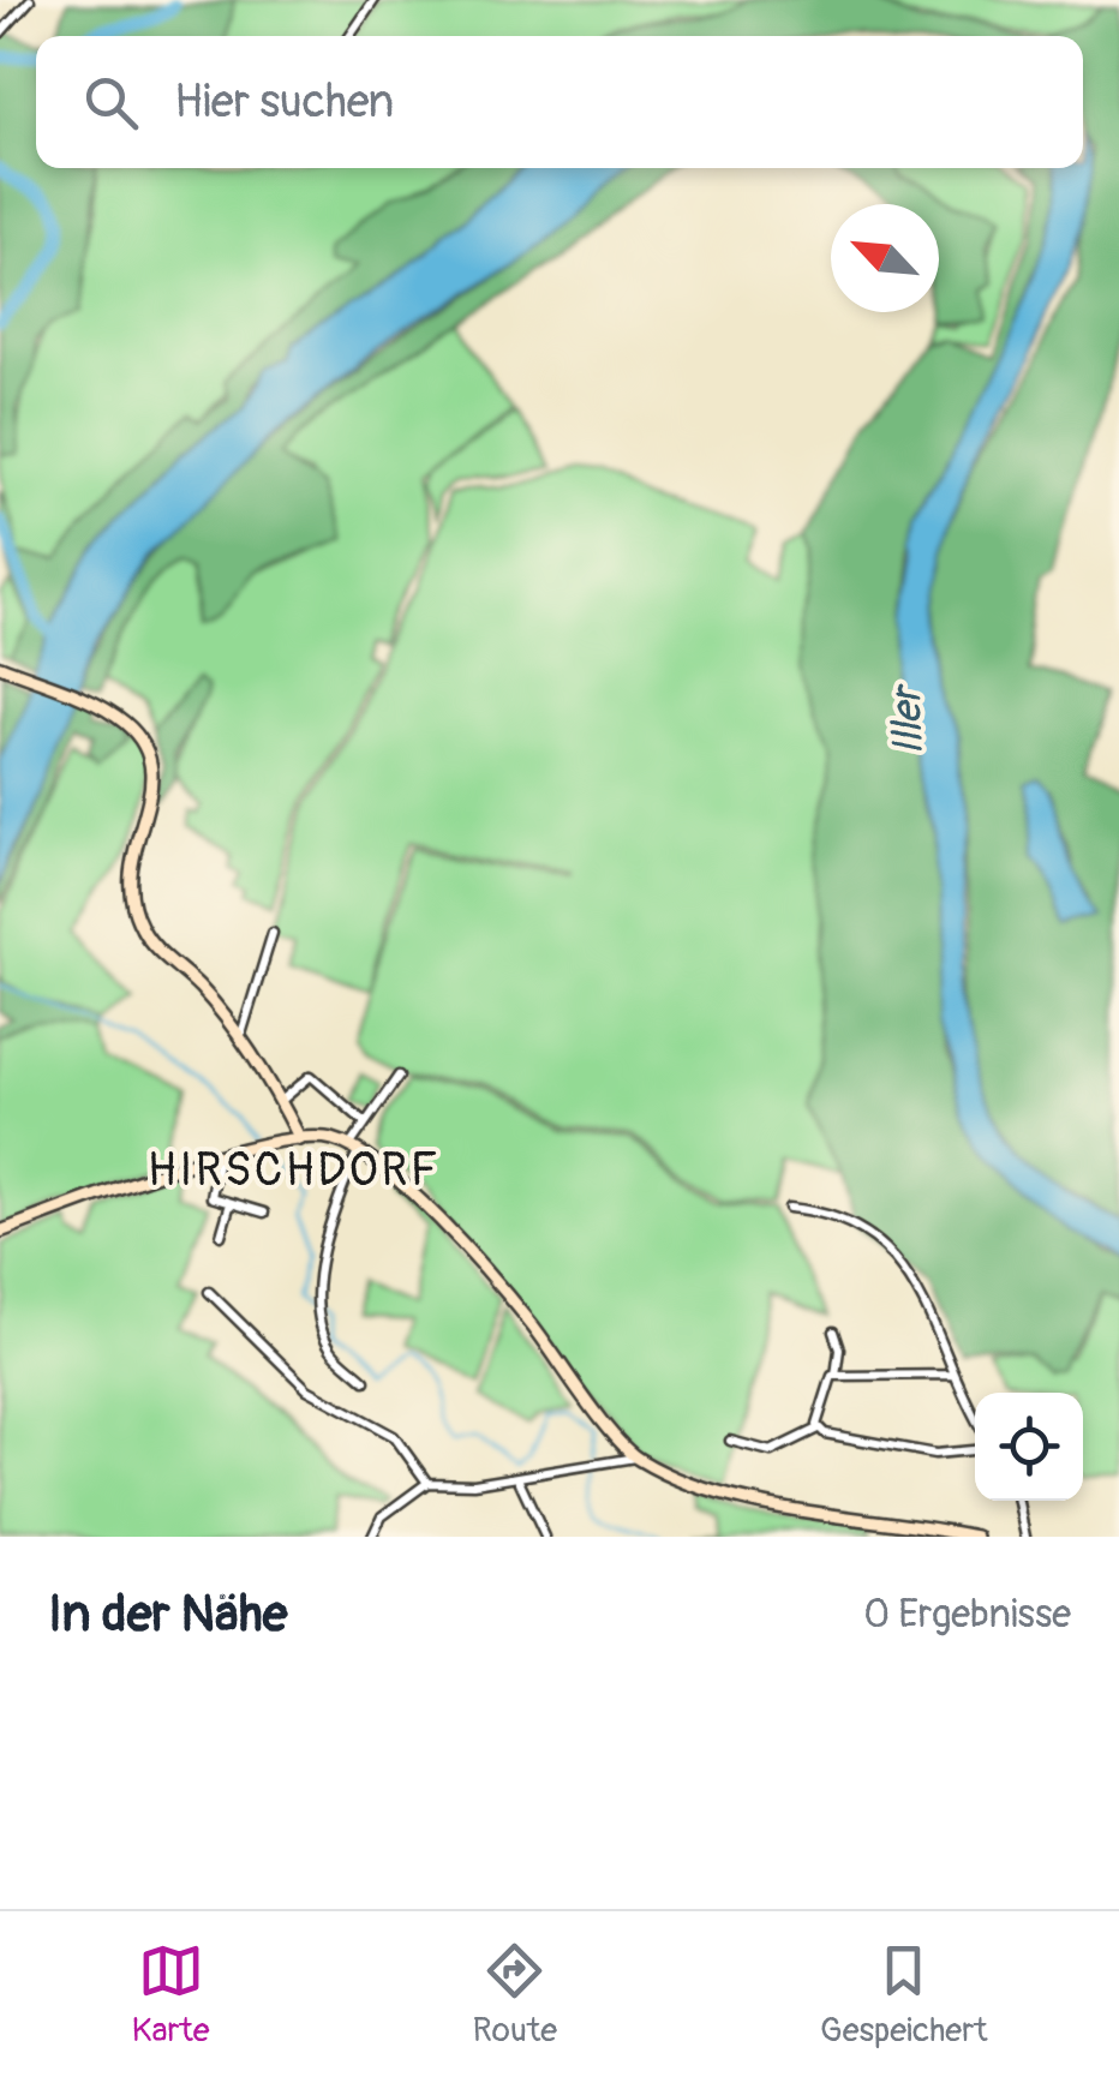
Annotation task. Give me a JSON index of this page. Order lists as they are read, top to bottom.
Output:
{
  "districts": ["HIRSCHDORF"],
  "water": ["Iller"],
  "north": "top left",
  "page": {
    "search": "Hier suchen",
    "heading": ["In der Nähe", "0 Ergebnisse"],
    "nav": ["Karte", "Route", "Gespeichert"]
  }
}
